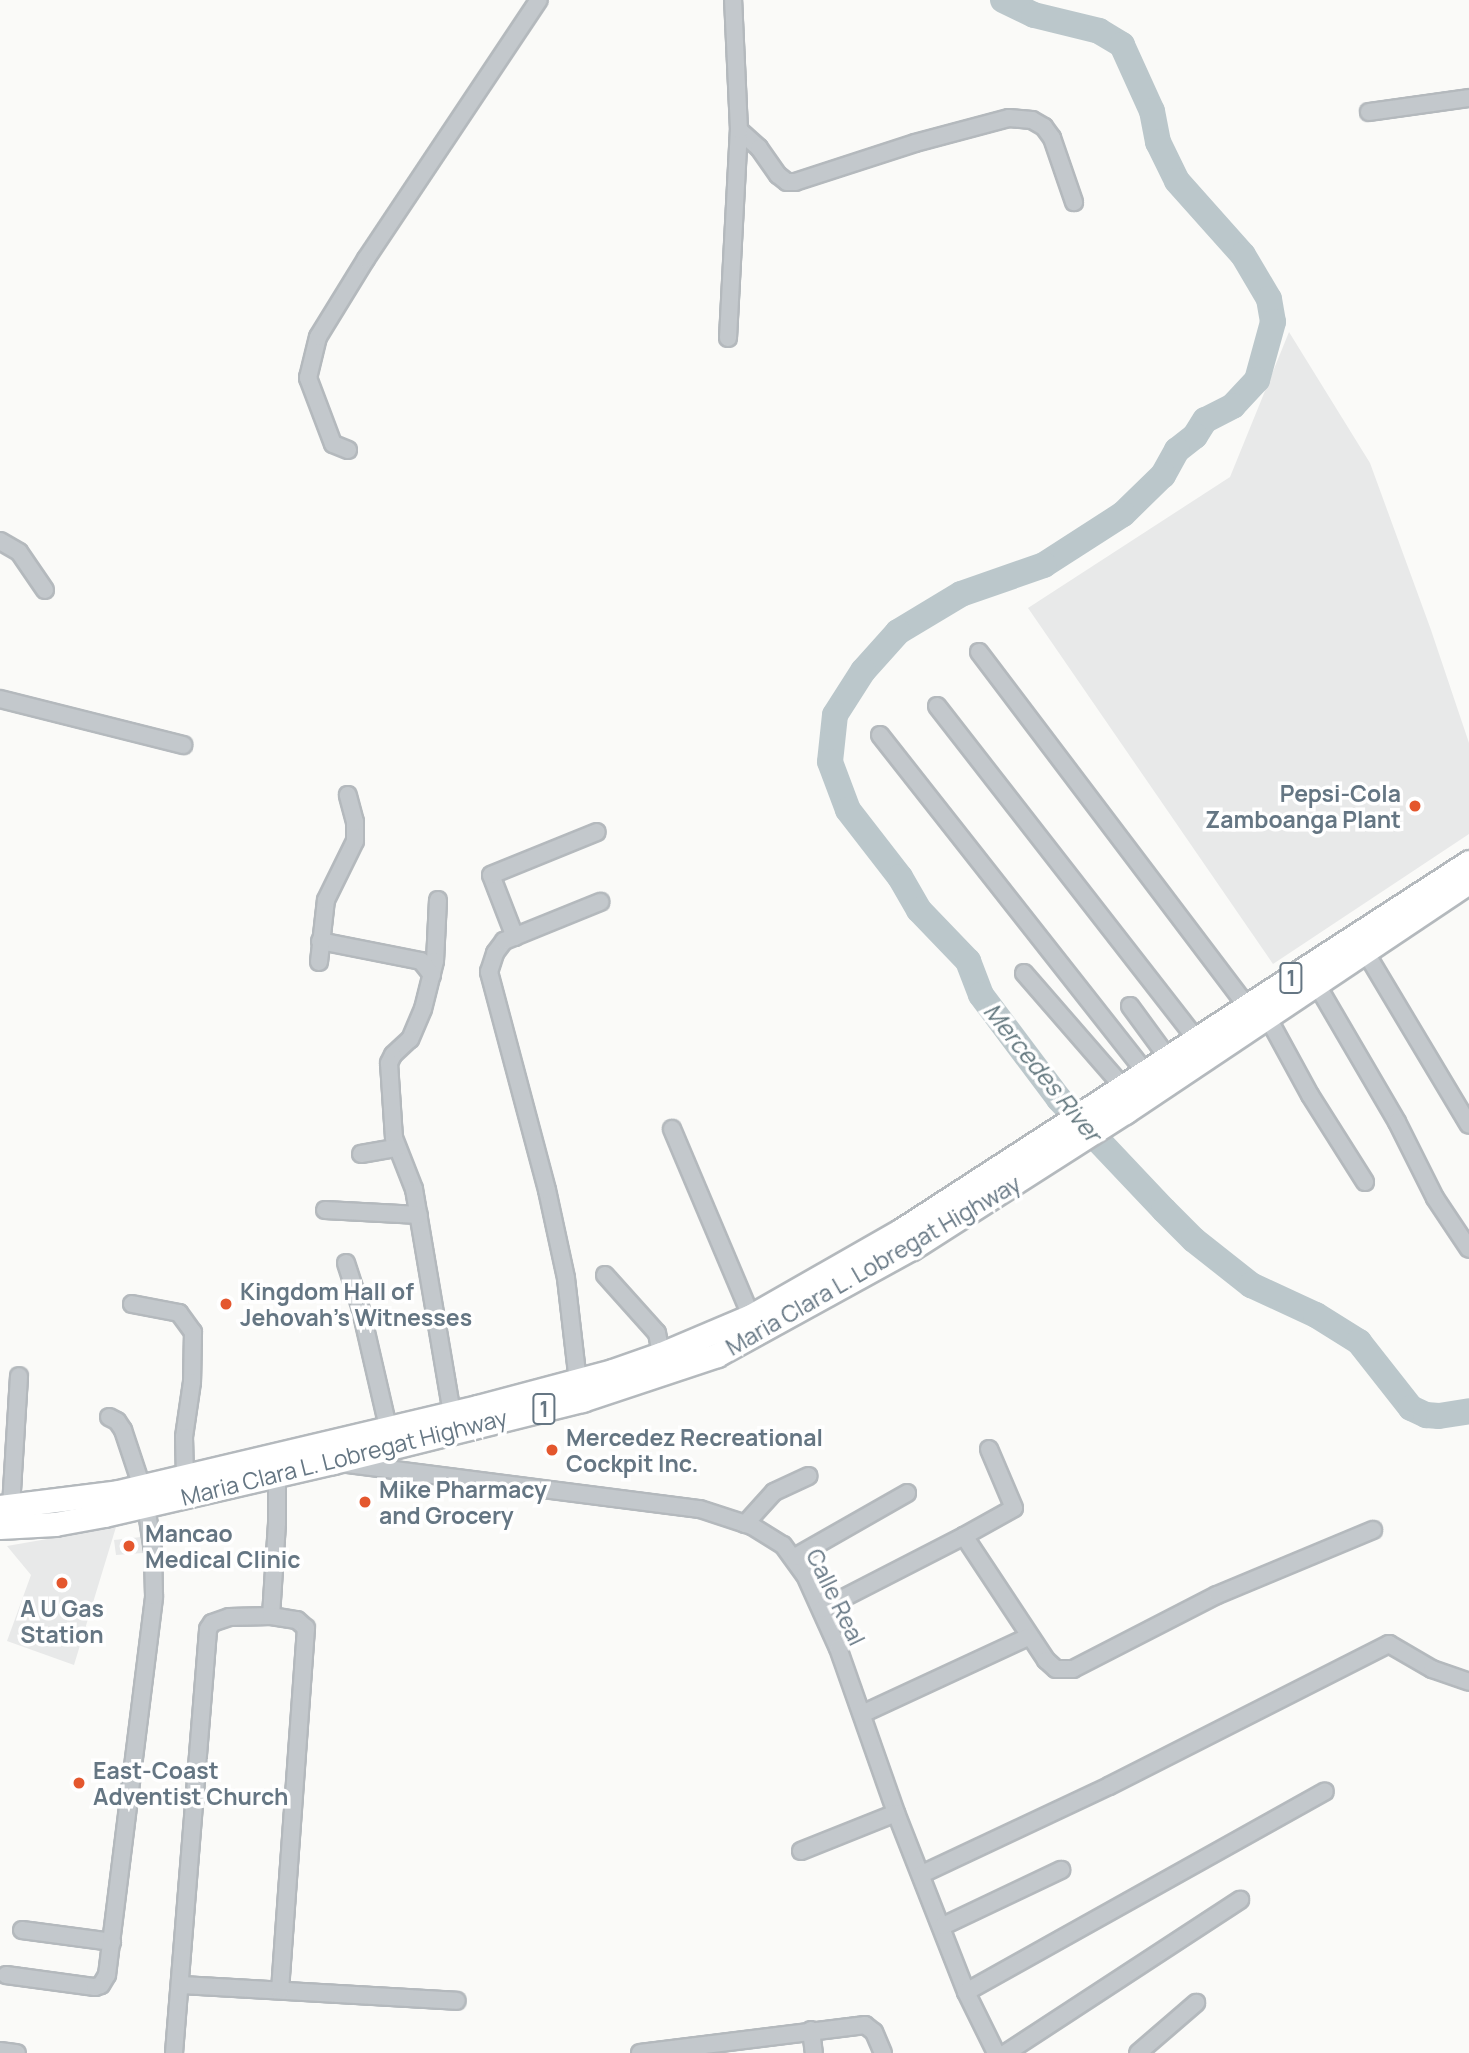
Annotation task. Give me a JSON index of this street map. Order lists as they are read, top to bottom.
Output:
{
  "streets": {
    "highway": ["1", "Maria Clara L. Lobregat Highway"],
    "street": ["Calle Real"]
  },
  "crossings": [
    ["Maria Clara L. Lobregat Highway", "Calle Real"]
  ],
  "water": ["Mercedes River"],
  "places": [
    "Pepsi-Cola Zamboanga Plant",
    "Kingdom Hall of Jehovah's Witnesses",
    "Mercedez Recreational Cockpit Inc.",
    "Mike Pharmacy and Grocery",
    "Mancao Medical Clinic",
    "A U Gas Station",
    "East-Coast Adventist Church"
  ]
}
